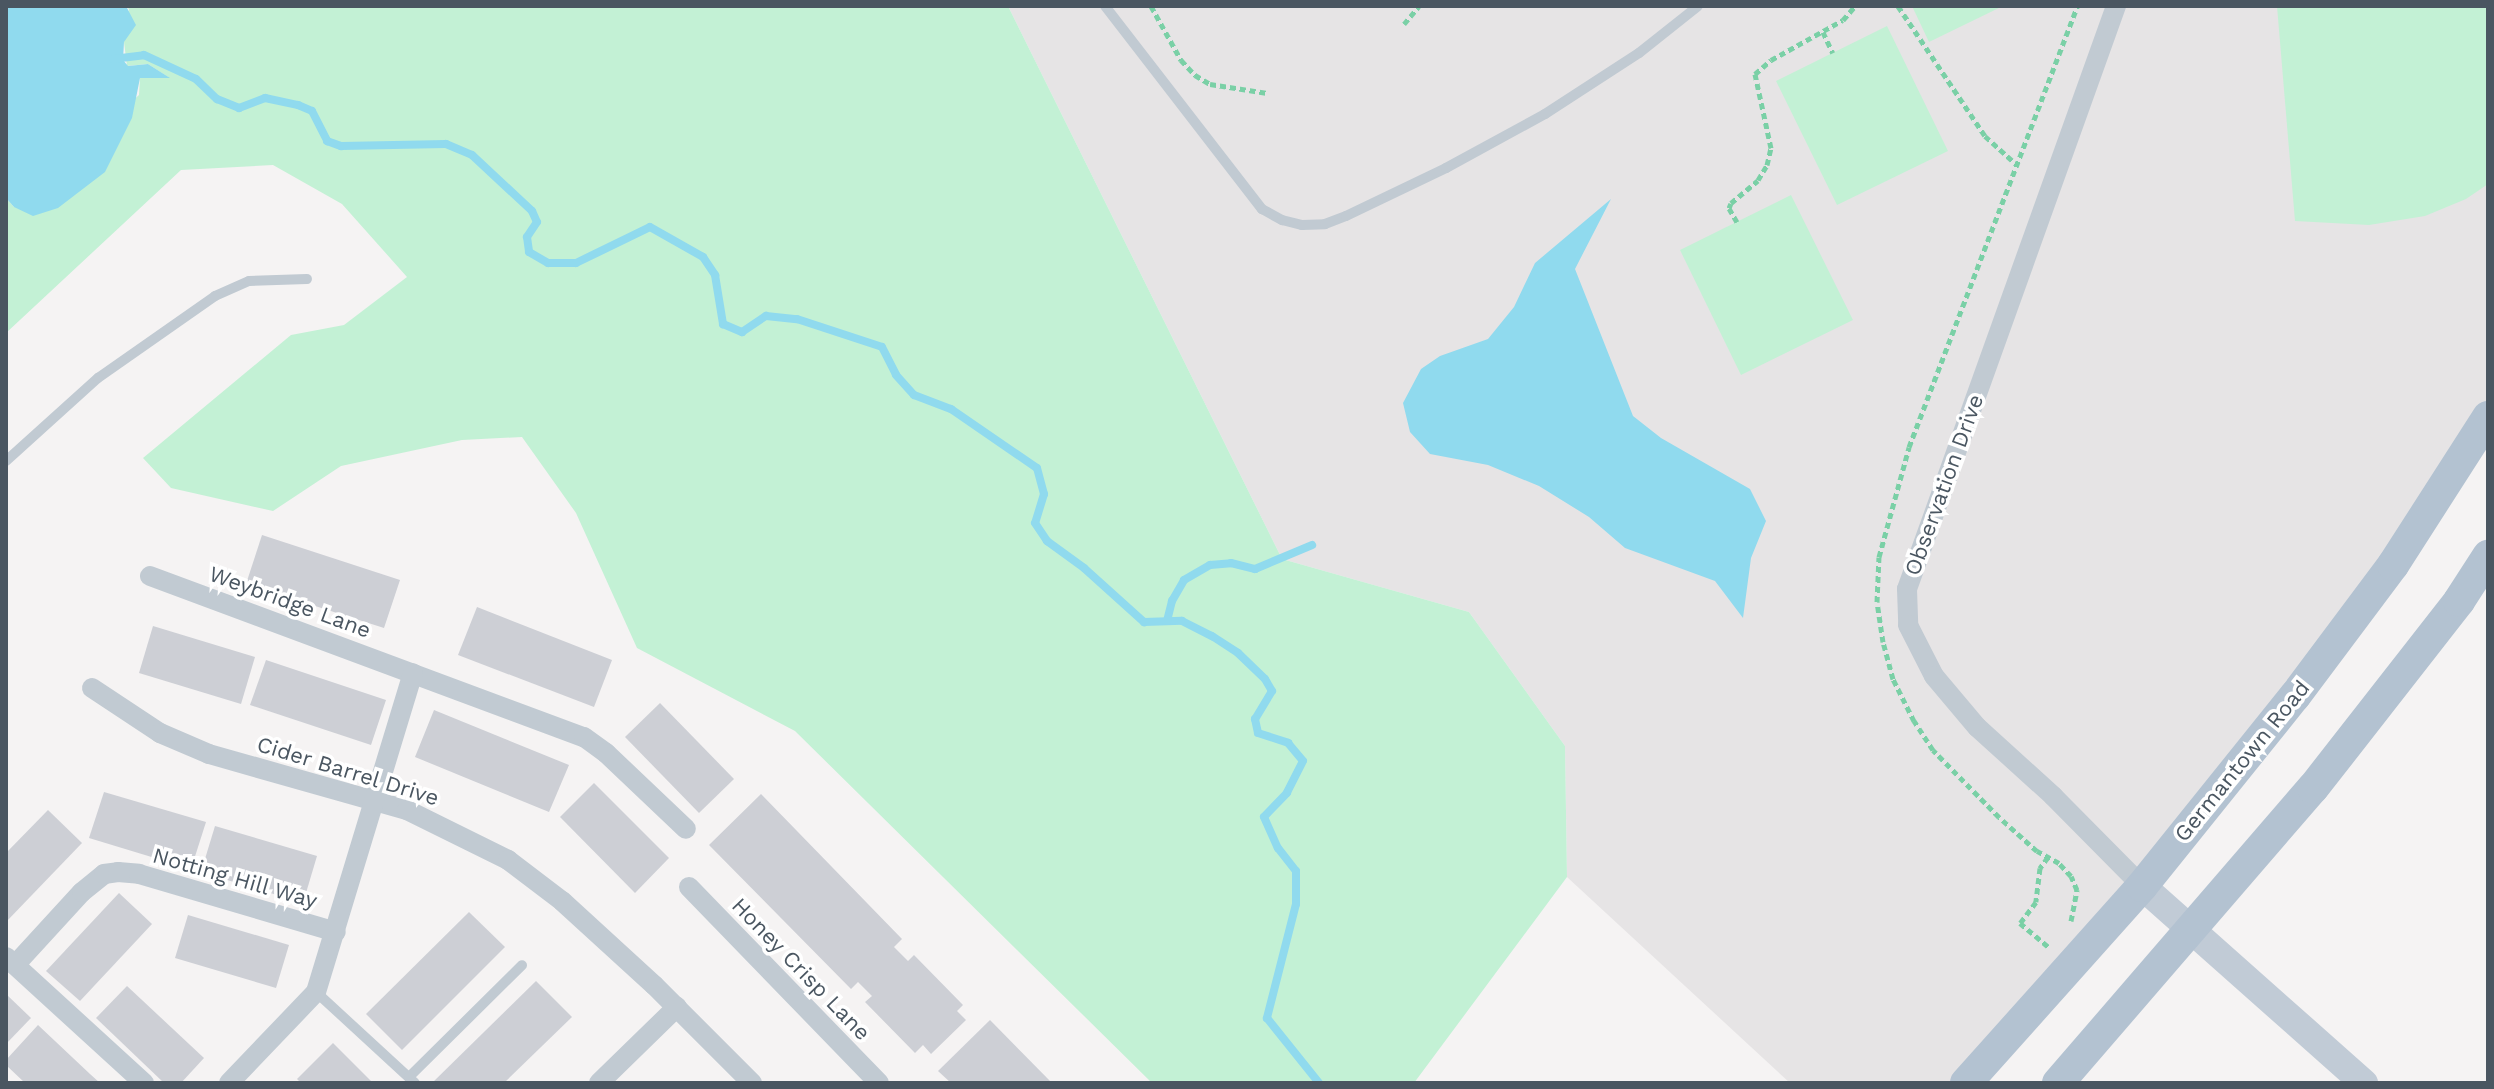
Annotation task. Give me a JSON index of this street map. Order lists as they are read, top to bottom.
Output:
{
  "streets": {
    "main road": ["Germantown Road"],
    "street": [
      "Observation Drive",
      "Weybridge Lane",
      "Cider Barrel Drive",
      "Notting Hill Way",
      "Honey Crisp Lane"
    ]
  },
  "crossings": [
    ["Observation Drive", "Germantown Road"]
  ]
}
